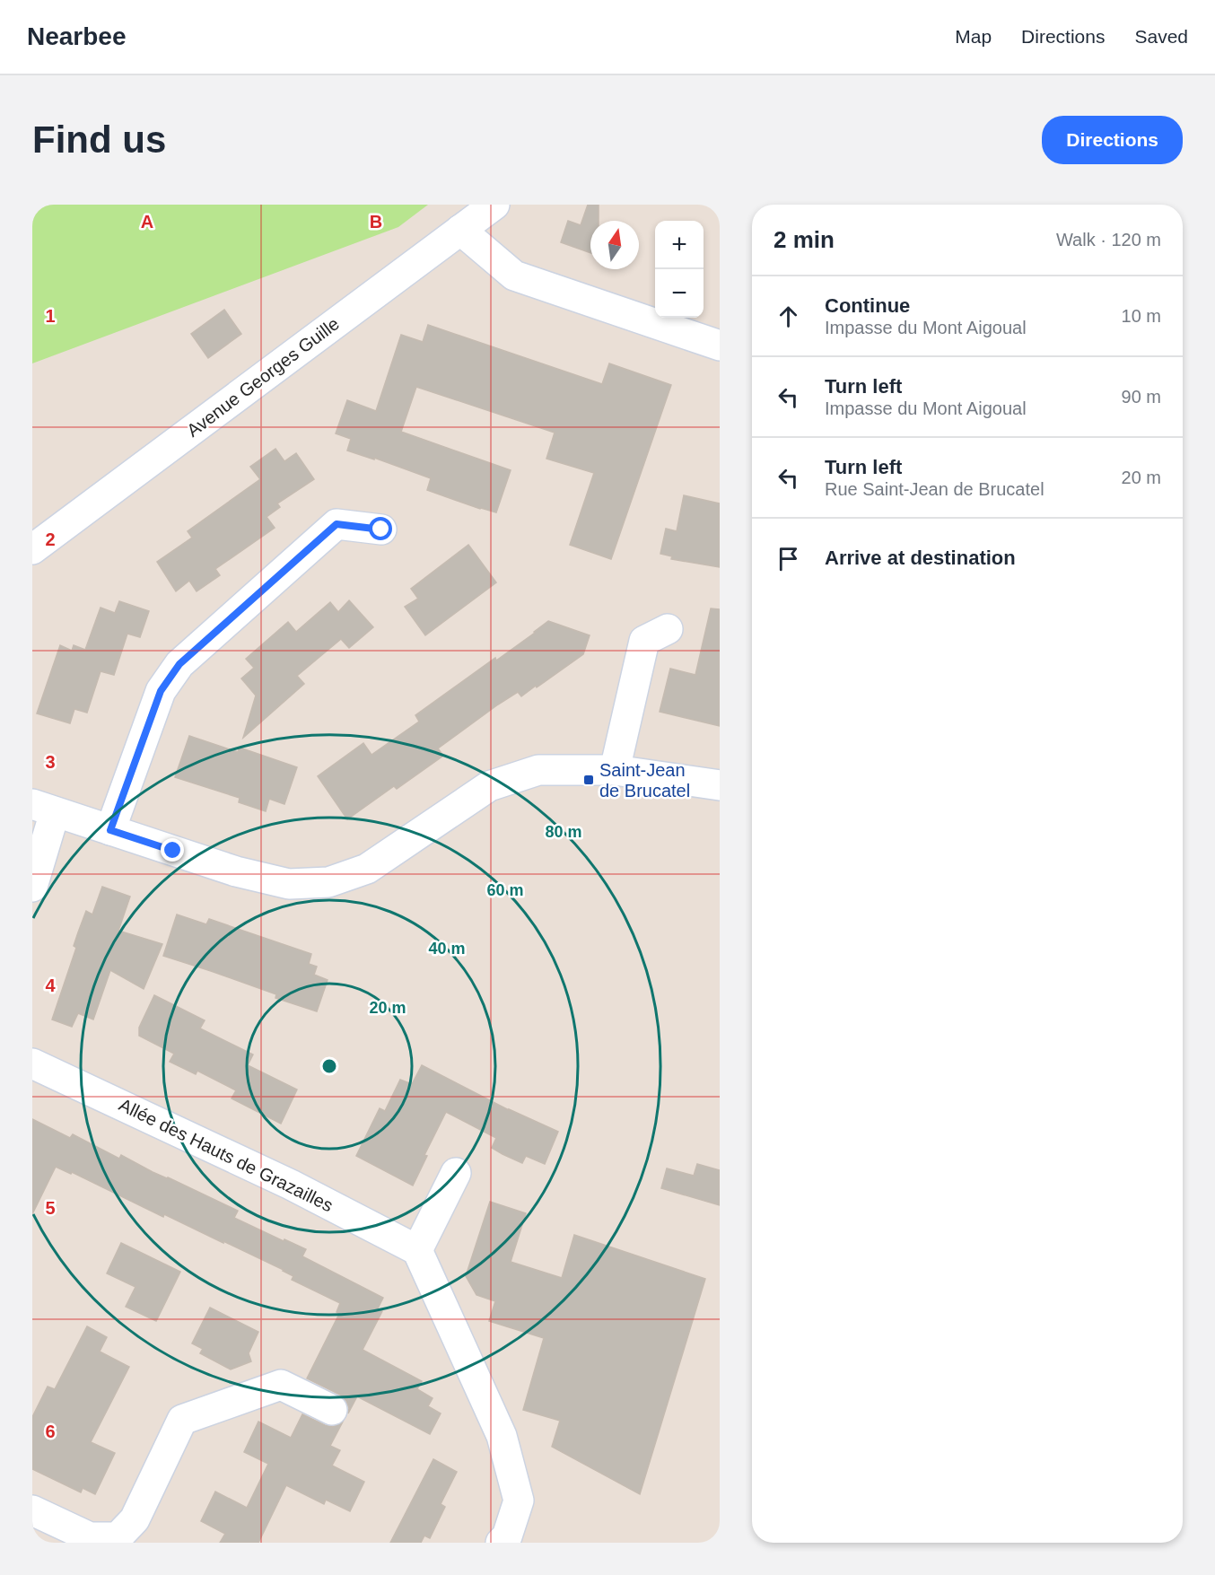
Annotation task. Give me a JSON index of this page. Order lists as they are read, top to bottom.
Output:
{
  "streets": {
    "street": ["Avenue Georges Guille", "Allée des Hauts de Grazailles"]
  },
  "places": {
    "transit": ["Saint-Jean de Brucatel"]
  },
  "north": "top",
  "page": {
    "header": "Nearbee",
    "nav": ["Map", "Directions", "Saved"],
    "buttons": "Directions",
    "title": "Find us",
    "heading": ["2 min", "Walk · 120 m"],
    "map_buttons": ["+", "−"],
    "list": [
      ["Continue", "Impasse du Mont Aigoual", "10 m"],
      ["Turn left", "Impasse du Mont Aigoual", "90 m"],
      ["Turn left", "Rue Saint-Jean de Brucatel", "20 m"],
      "Arrive at destination"
    ]
  },
  "grid": {
    "columns": ["A", "B"],
    "rows": [
      "1",
      "2",
      "3",
      "4",
      "5",
      "6"
    ]
  },
  "rings": [
    "80 m",
    "60 m",
    "40 m",
    "20 m"
  ]
}
